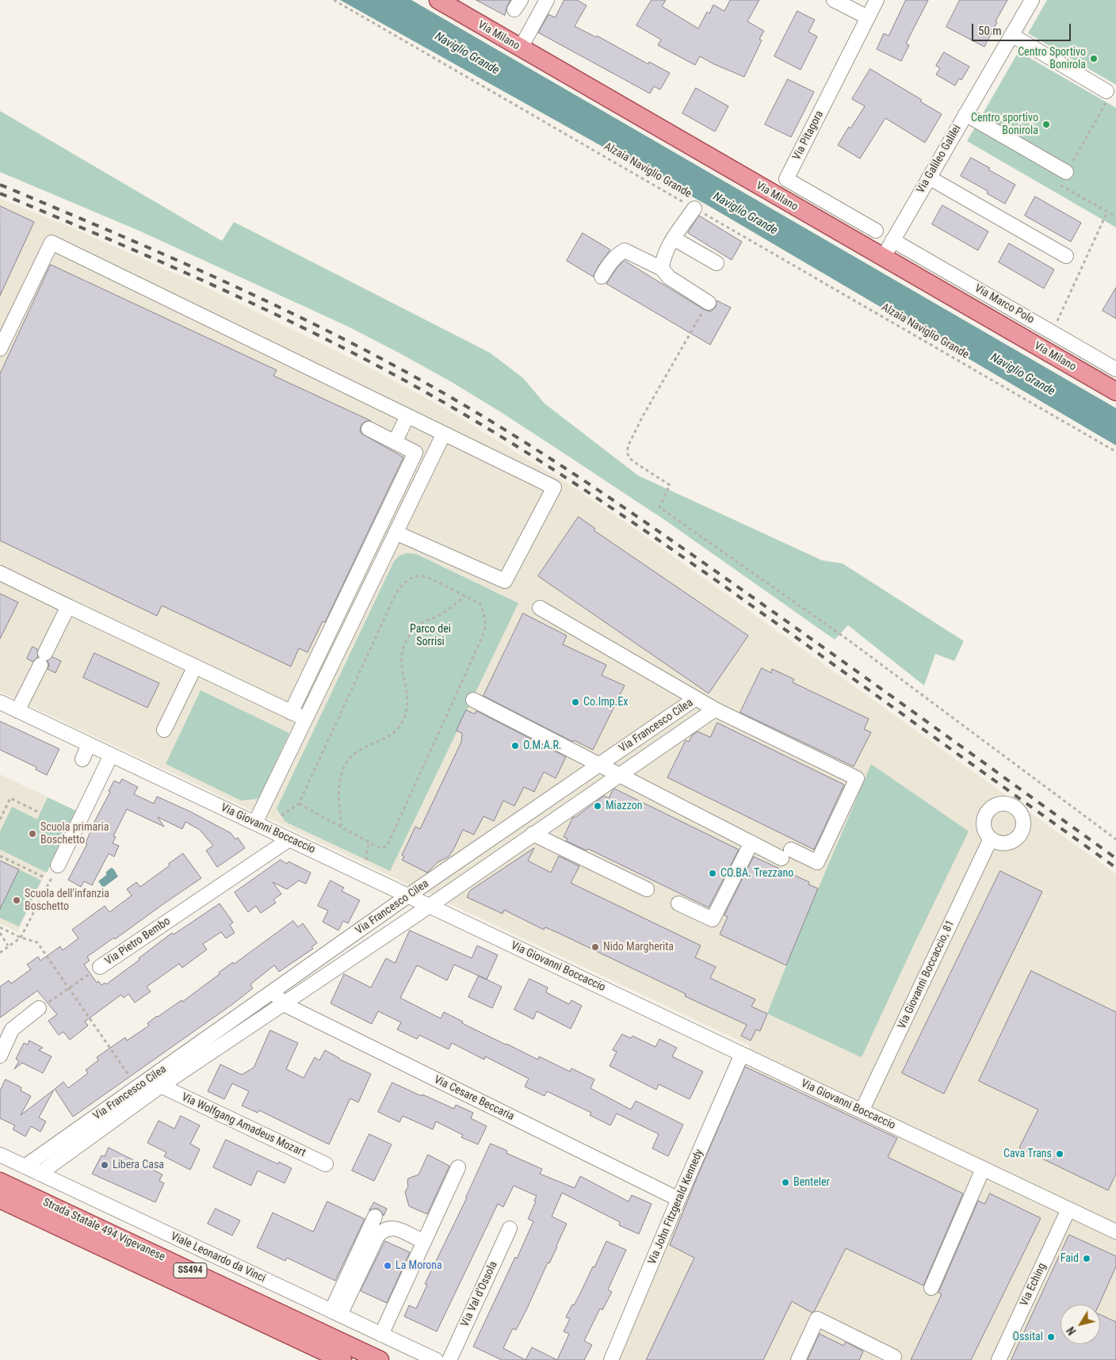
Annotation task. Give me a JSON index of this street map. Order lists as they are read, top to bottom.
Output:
{
  "streets": {
    "main road": ["Via Milano", "Strada Statale 494 Vigevanese", "SS494"],
    "street": [
      "Via Pitagora",
      "Via Galileo Galilei",
      "Via Marco Polo",
      "Via Francesco Cilea",
      "Via Giovanni Boccaccio",
      "Via Pietro Bembo",
      "Via Giovanni Boccaccio, 81",
      "Via Cesare Beccaria",
      "Via Wolfgang Amadeus Mozart",
      "Via John Fitzgerald Kennedy",
      "Viale Leonardo da Vinci",
      "Via Eching",
      "Via Val d'Ossola"
    ],
    "path": ["Alzaia Naviglio Grande"]
  },
  "crossings": [
    ["Via Milano", "Via Galileo Galilei"],
    ["Via Galileo Galilei", "Via Marco Polo"],
    ["Via Francesco Cilea", "Via Giovanni Boccaccio"],
    ["Via Francesco Cilea", "Via Cesare Beccaria"],
    ["Via Francesco Cilea", "Via Wolfgang Amadeus Mozart"],
    ["Via Francesco Cilea", "Viale Leonardo da Vinci"],
    ["Via Giovanni Boccaccio", "Via Pietro Bembo"],
    ["Via Giovanni Boccaccio", "Via Giovanni Boccaccio, 81"],
    ["Via Giovanni Boccaccio", "Via John Fitzgerald Kennedy"],
    ["Via Giovanni Boccaccio", "Via Eching"],
    ["Via Cesare Beccaria", "Via John Fitzgerald Kennedy"]
  ],
  "water": ["Naviglio Grande"],
  "parks": ["Parco dei Sorrisi"],
  "places": [
    "Centro Sportivo Bonirola",
    "Centro sportivo Bonirola",
    "Co.Imp.Ex",
    "O.M.A.R.",
    "Miazzon",
    "Scuola primaria Boschetto",
    "CO.BA. Trezzano",
    "Scuola dell'infanzia Boschetto",
    "Nido Margherita",
    "Cava Trans",
    "Libera Casa",
    "Benteler",
    "Faid",
    "La Morona",
    "Ossital"
  ],
  "scale_bar": "50 m",
  "north": "bottom left"
}
